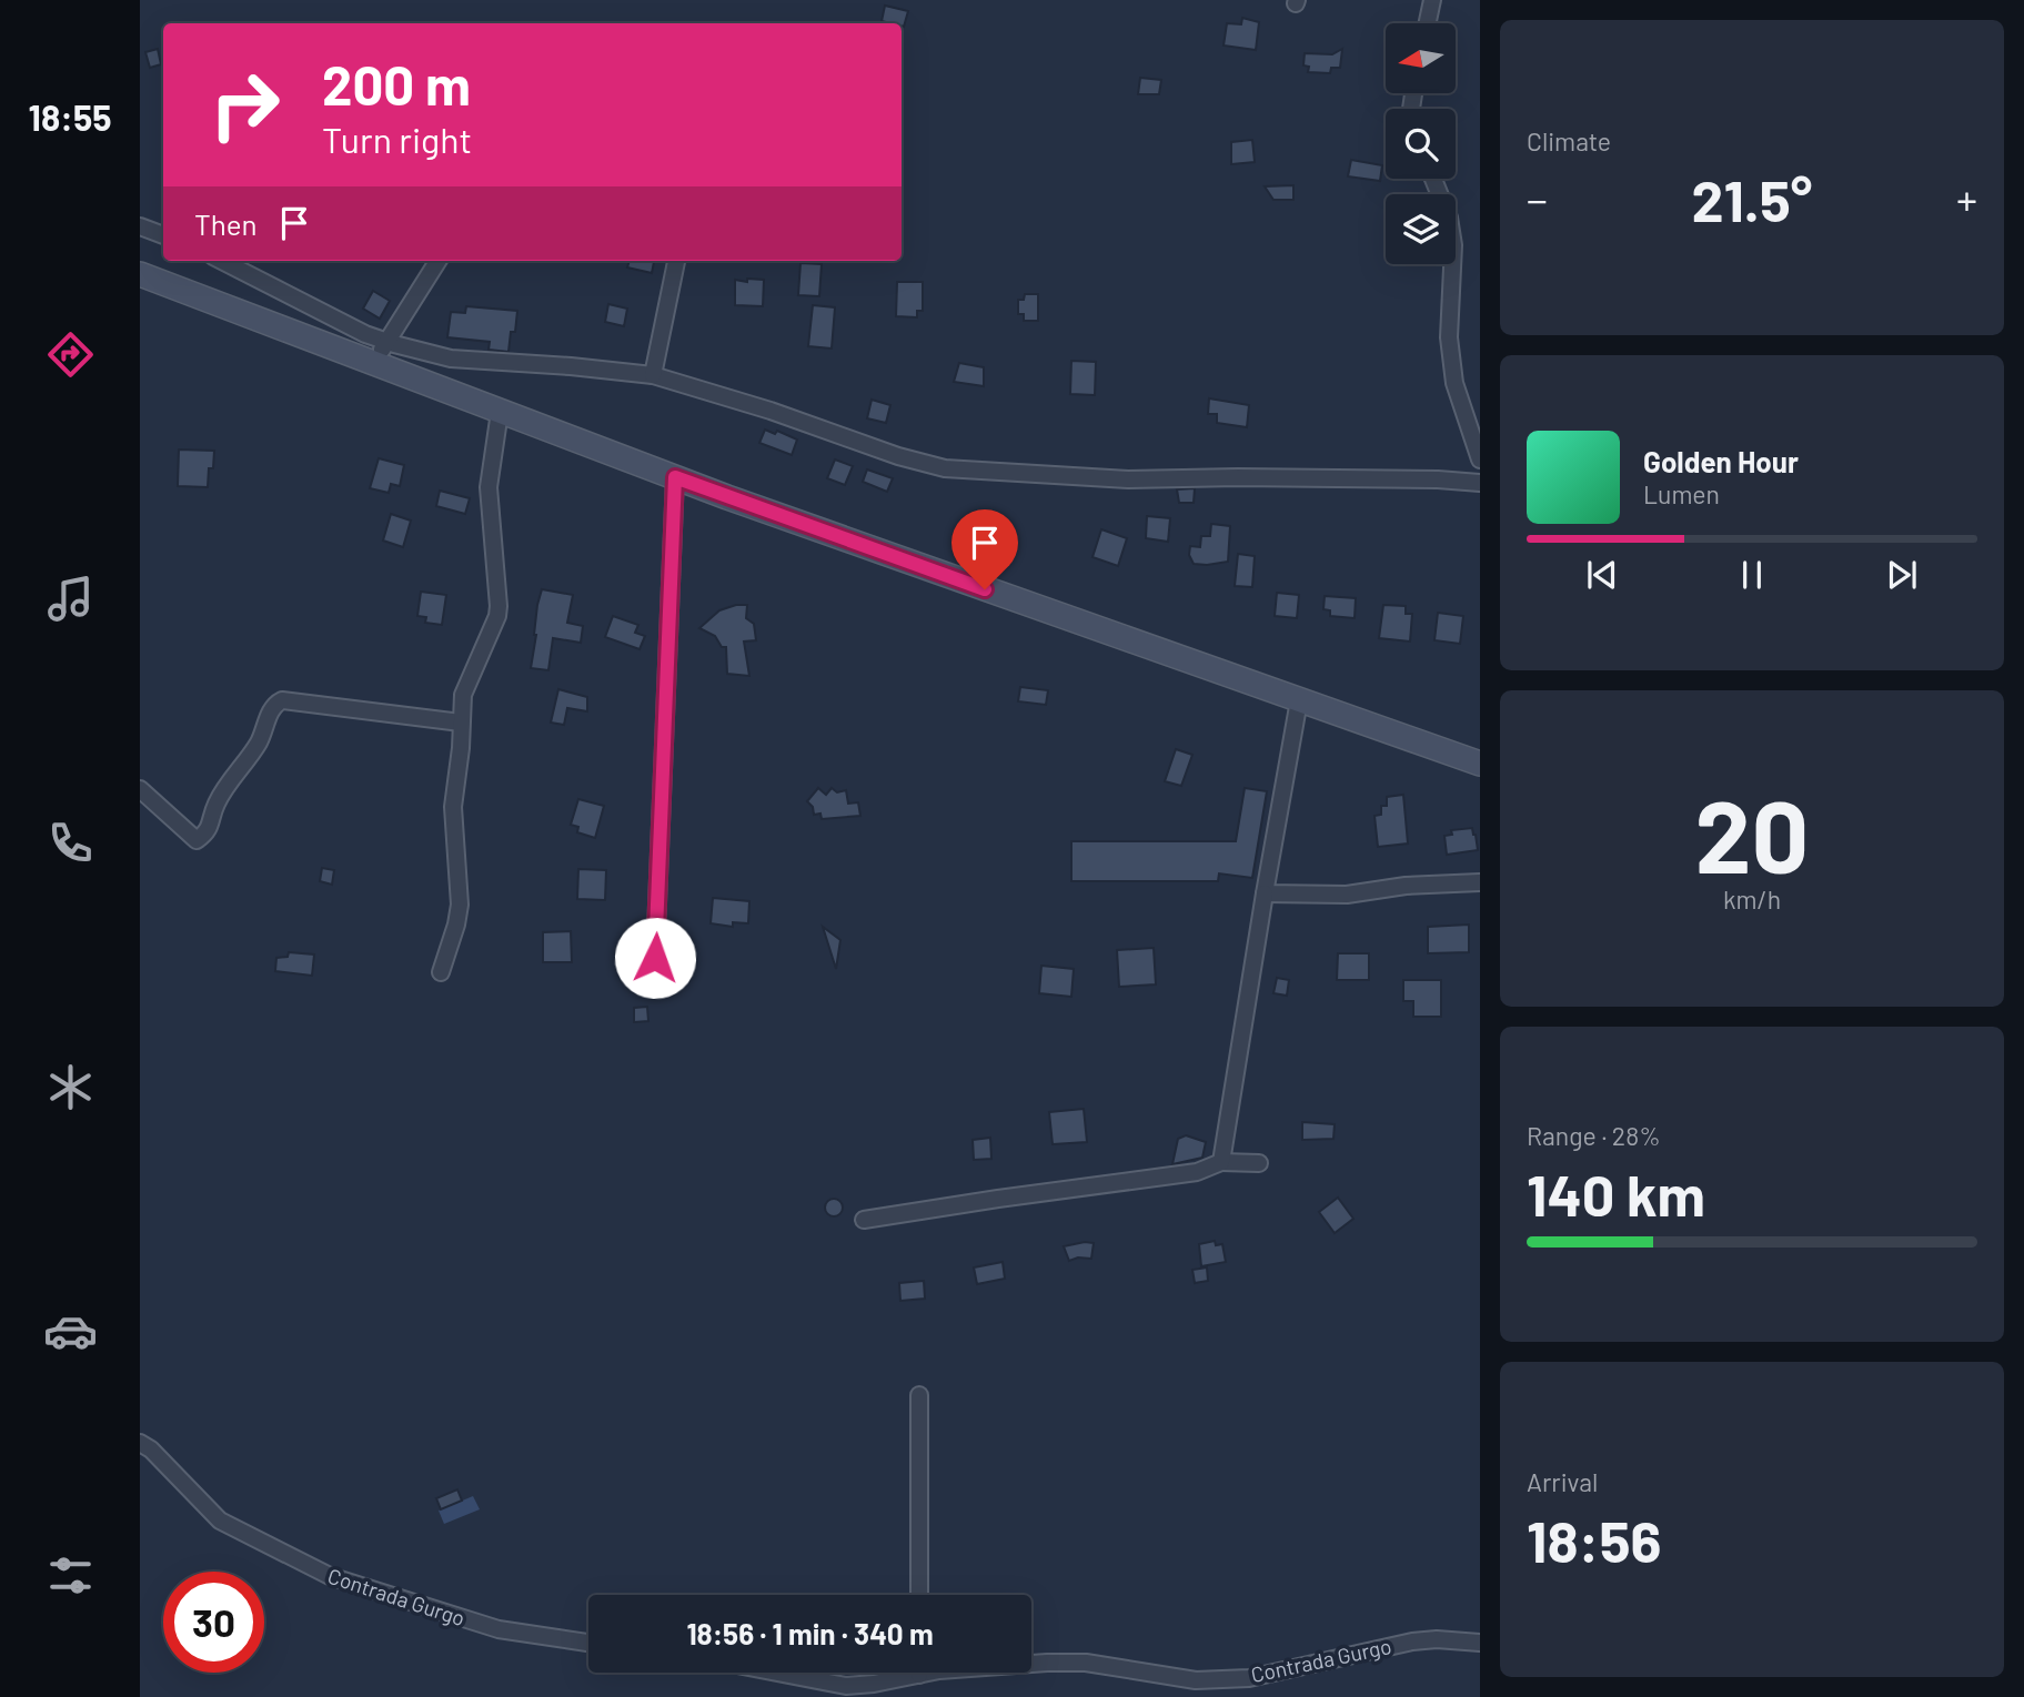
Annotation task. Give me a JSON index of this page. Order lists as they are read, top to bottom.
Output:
{
  "streets": {
    "street": ["Contrada Gurgo"]
  },
  "north": "left",
  "page": {
    "tabs": "18:55",
    "tile": [
      "Climate",
      ["20", "km/h"],
      ["Range · 28%", "140 km"],
      ["Arrival", "18:56"]
    ],
    "turn": ["200 m", "Turn right"],
    "heat": ["−", "21.5°", "+"],
    "then": "Then",
    "song": ["Golden Hour", "Lumen"],
    "limit": "30",
    "trip": "18:56 · 1 min · 340 m"
  }
}
